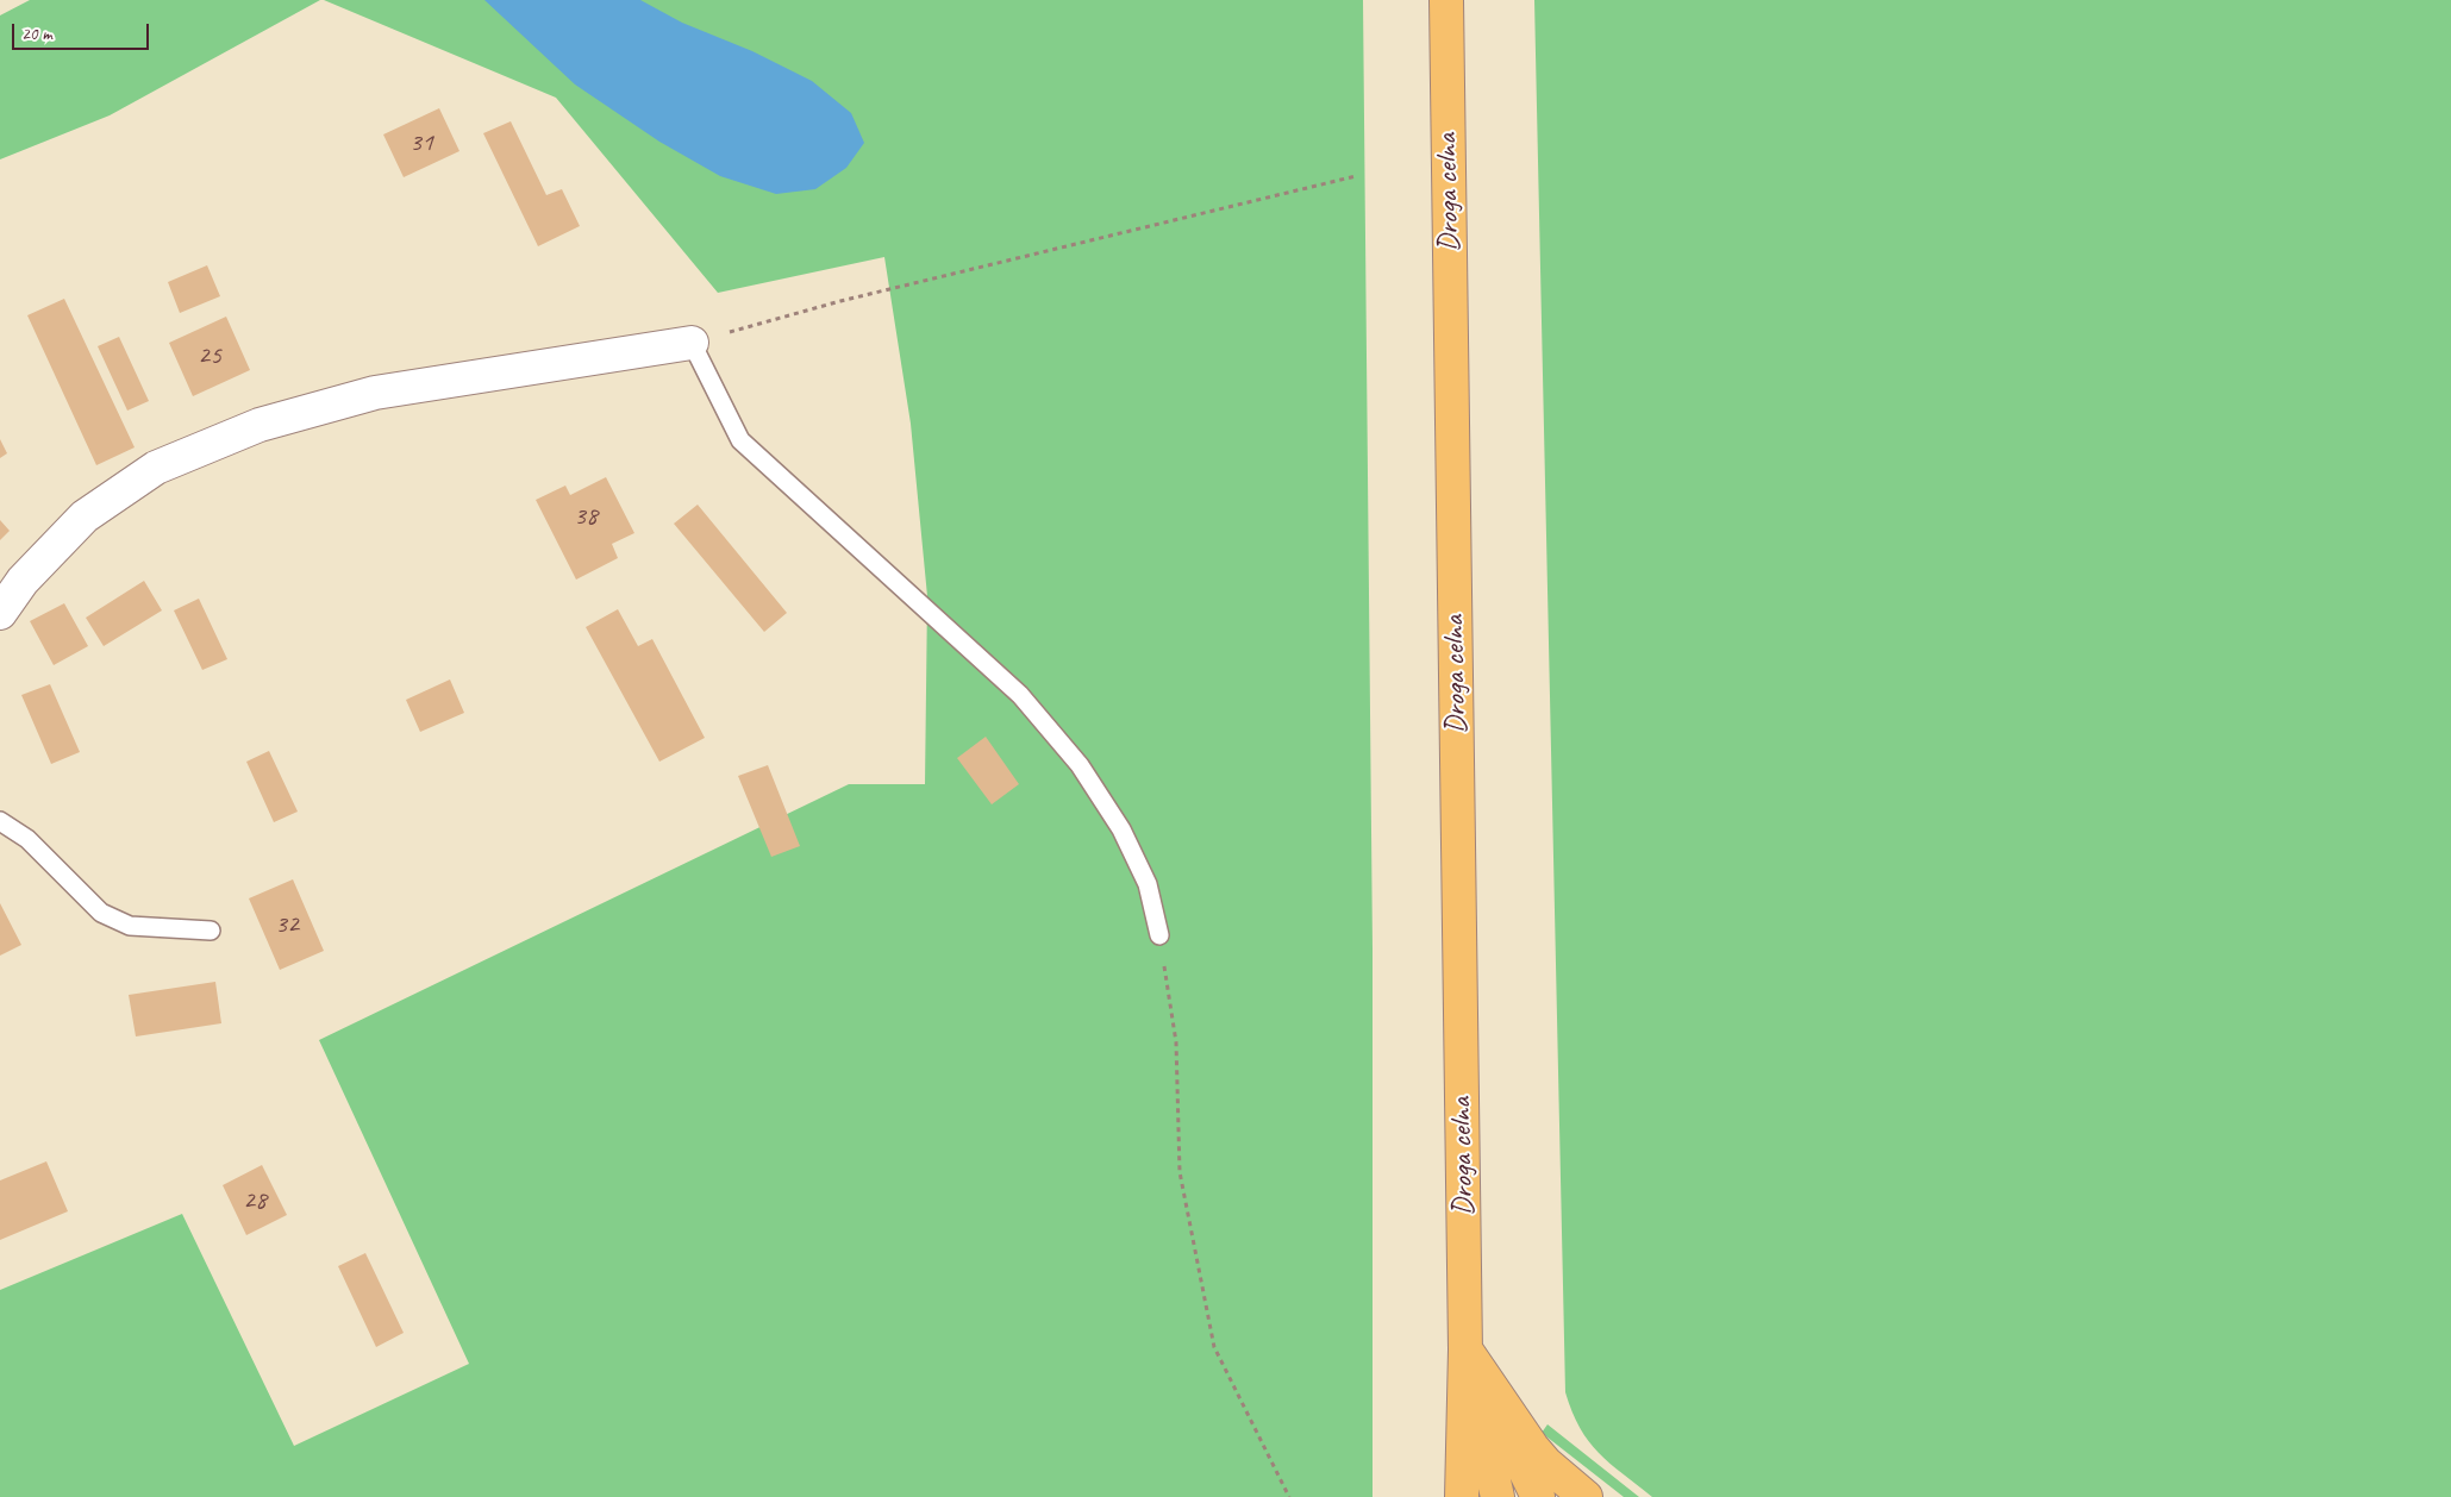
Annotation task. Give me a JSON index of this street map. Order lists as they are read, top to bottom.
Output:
{
  "streets": {
    "highway": ["Droga celna"]
  },
  "house_numbers": [
    "31",
    "25",
    "38",
    "32",
    "28"
  ],
  "scale_bar": "20 m"
}
